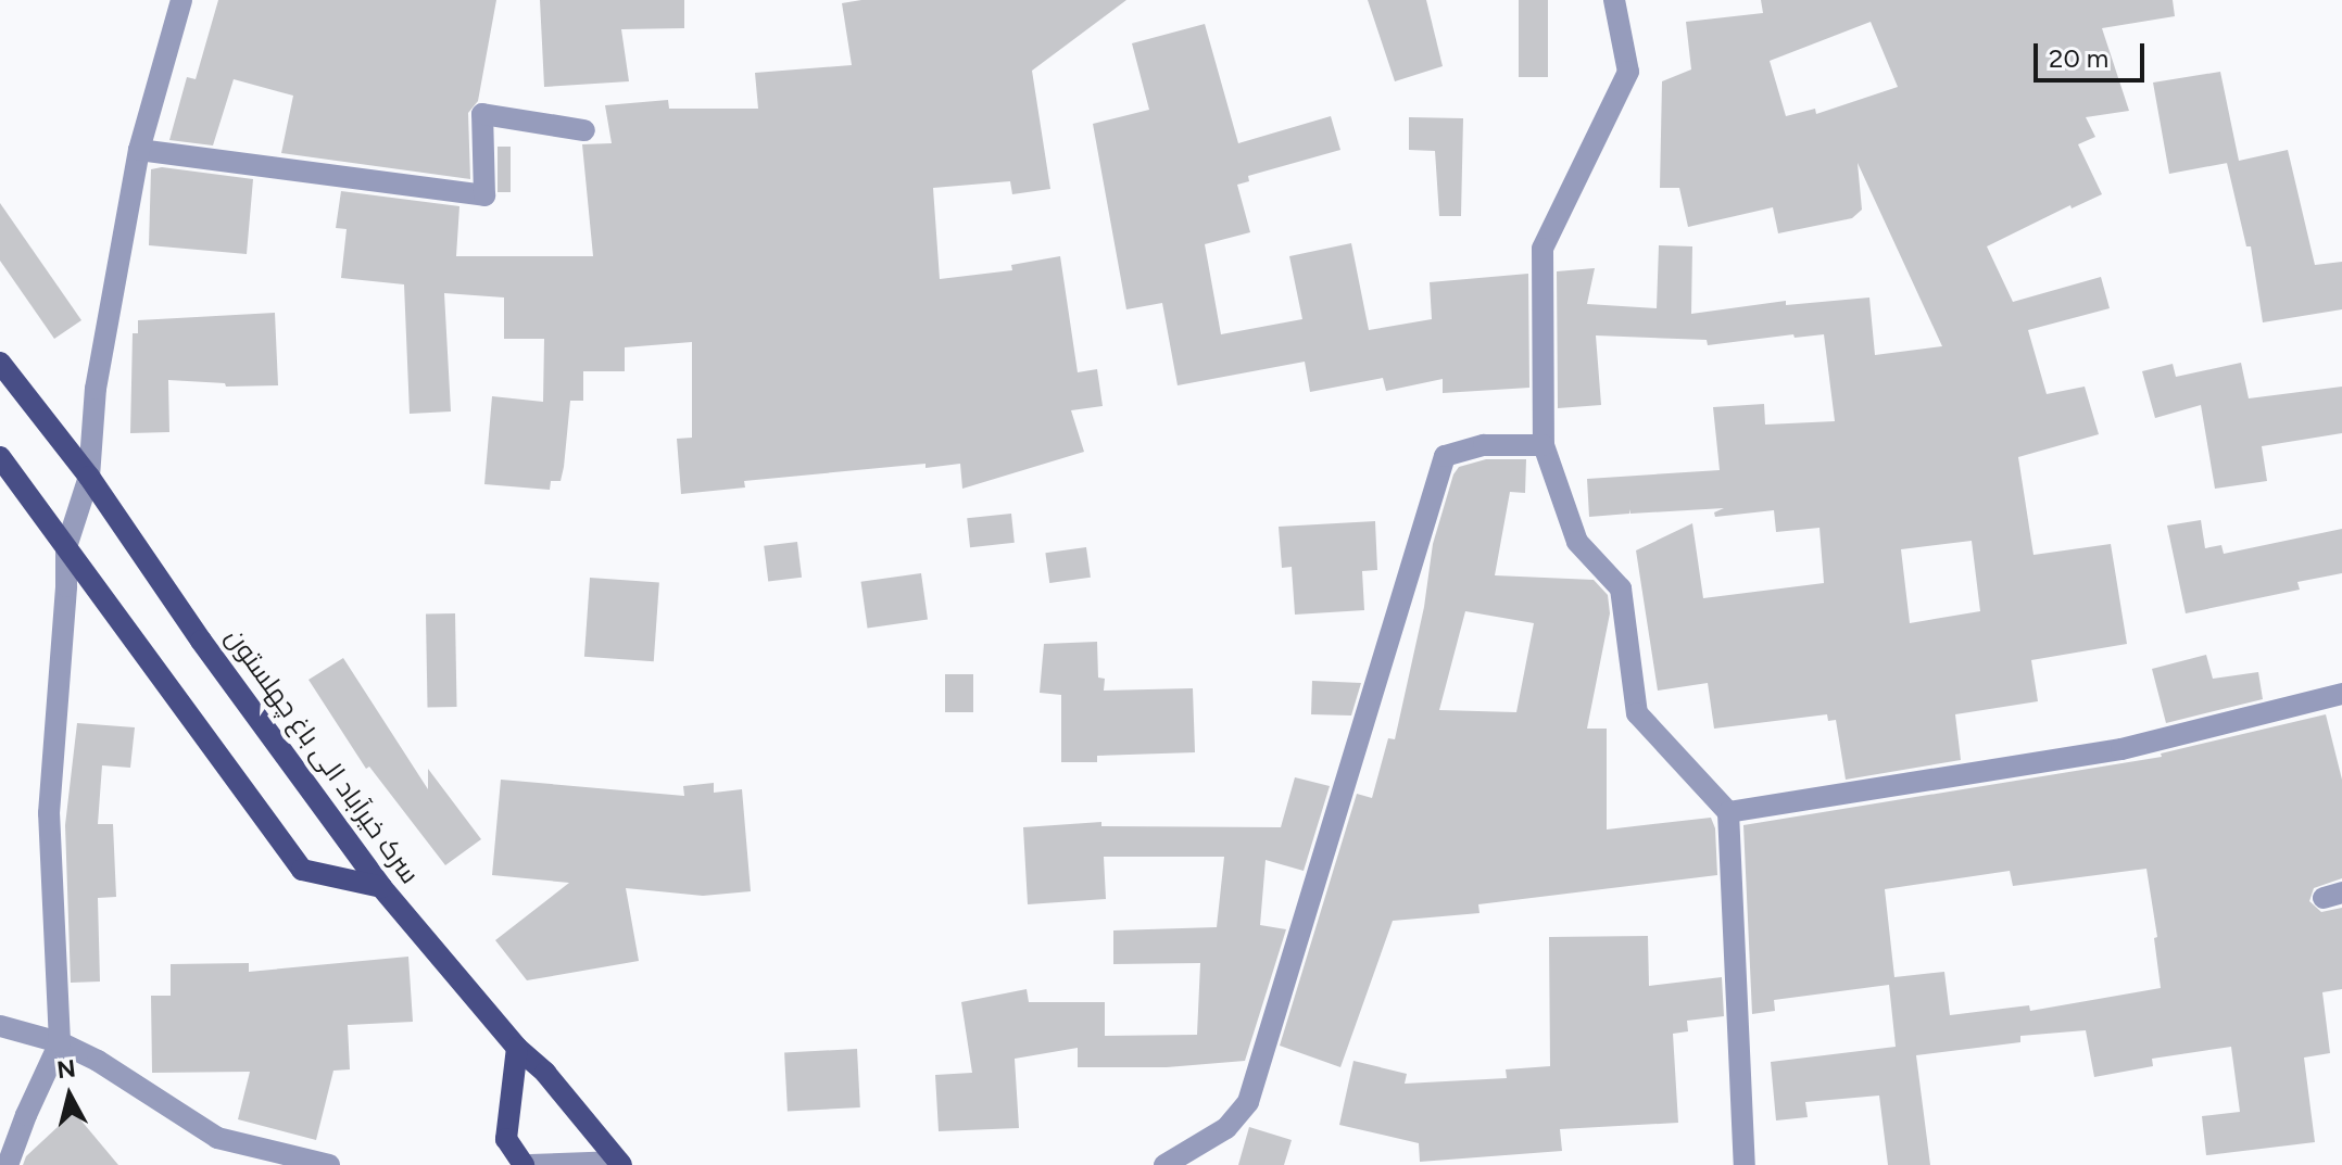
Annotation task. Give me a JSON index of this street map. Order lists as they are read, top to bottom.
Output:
{
  "streets": {
    "main road": ["سرک خیرآباد الی باغ چهلستون"]
  },
  "scale_bar": "20 m",
  "north": "top"
}
